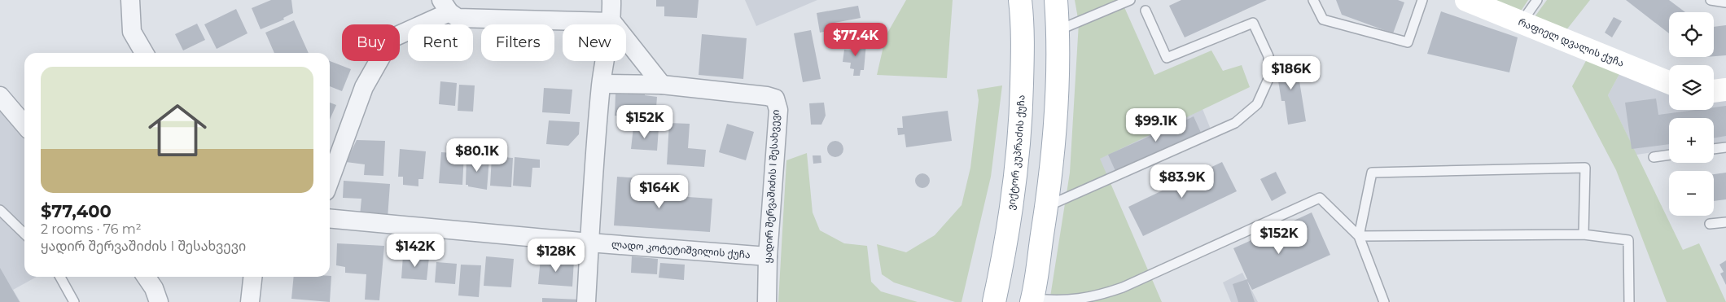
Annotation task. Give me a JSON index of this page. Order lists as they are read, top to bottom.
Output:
{
  "streets": {
    "main road": ["რაფიელ დვალის ქუჩა", "ვიქტორ კუპრაძის ქუჩა"],
    "street": ["ყადირ შერვაშიძის I შესახვევი", "ლადო კოტეტიშვილის ქუჩა"]
  },
  "crossings": [
    ["ყადირ შერვაშიძის I შესახვევი", "ლადო კოტეტიშვილის ქუჩა"]
  ],
  "page": {
    "map_buttons": ["+", "−"],
    "price": [
      "$77.4K",
      "$186K",
      "$152K",
      "$99.1K",
      "$80.1K",
      "$83.9K",
      "$164K",
      "$152K",
      "$142K",
      "$128K"
    ],
    "chip": [
      "Buy",
      "Rent",
      "Filters",
      "New"
    ],
    "list": [
      {
        "name": "$77,400",
        "note": "2 rooms · 76 m² · ყადირ შერვაშიძის I შესახვევი"
      }
    ]
  }
}
